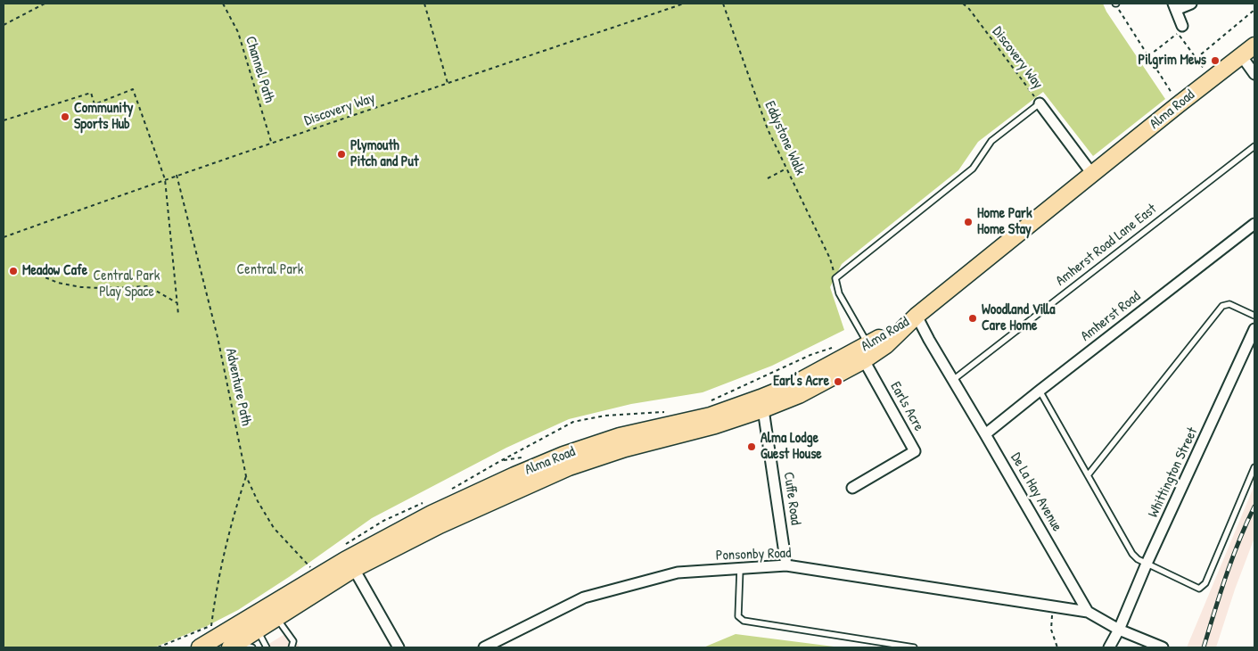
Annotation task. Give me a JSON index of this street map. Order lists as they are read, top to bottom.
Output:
{
  "streets": {
    "main road": ["Alma Road"],
    "street": [
      "Amherst Road",
      "Earls Acre",
      "Whittington Street",
      "De La Hay Avenue",
      "Cuffe Road",
      "Ponsonby Road"
    ],
    "lane": ["Amherst Road Lane East"],
    "path": [
      "Discovery Way",
      "Channel Path",
      "Eddystone Walk",
      "Adventure Path"
    ]
  },
  "crossings": [
    ["Discovery Way", "Channel Path"],
    ["Discovery Way", "Adventure Path"],
    ["Alma Road", "Adventure Path"],
    ["Alma Road", "Earls Acre"],
    ["Alma Road", "De La Hay Avenue"],
    ["Alma Road", "Cuffe Road"],
    ["Amherst Road Lane East", "De La Hay Avenue"],
    ["Amherst Road", "De La Hay Avenue"],
    ["De La Hay Avenue", "Ponsonby Road"],
    ["Cuffe Road", "Ponsonby Road"]
  ],
  "parks": ["Central Park", "Central Park Play Space"],
  "places": [
    "Pilgrim Mews",
    "Community Sports Hub",
    "Plymouth Pitch and Put",
    "Home Park Home Stay",
    "Meadow Cafe",
    "Woodland Villa Care Home",
    "Earl's Acre",
    "Alma Lodge Guest House"
  ]
}
